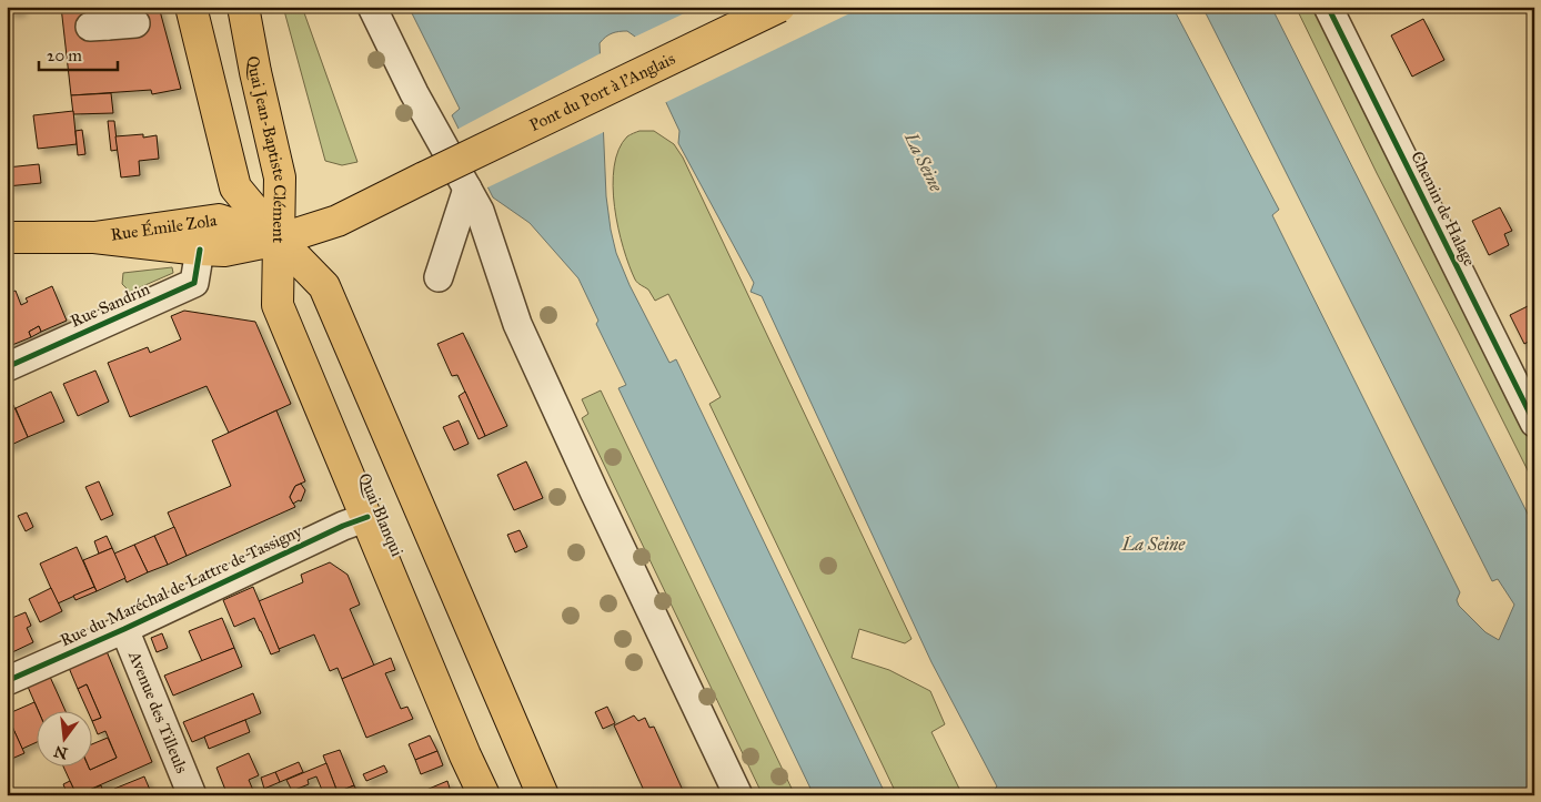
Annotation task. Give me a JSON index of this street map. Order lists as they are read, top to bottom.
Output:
{
  "streets": {
    "main road": [
      "Pont du Port à l'Anglais",
      "Quai Jean-Baptiste Clément",
      "Rue Émile Zola",
      "Quai Blanqui"
    ],
    "street": [
      "Chemin de Halage",
      "Rue Sandrin",
      "Rue du Maréchal de Lattre de Tassigny",
      "Avenue des Tilleuls"
    ]
  },
  "crossings": [
    ["Pont du Port à l'Anglais", "Quai Jean-Baptiste Clément"],
    ["Pont du Port à l'Anglais", "Rue Émile Zola"],
    ["Pont du Port à l'Anglais", "Quai Blanqui"],
    ["Quai Jean-Baptiste Clément", "Rue Émile Zola"],
    ["Quai Jean-Baptiste Clément", "Quai Blanqui"],
    ["Rue Émile Zola", "Rue Sandrin"],
    ["Rue Émile Zola", "Quai Blanqui"],
    ["Quai Blanqui", "Rue du Maréchal de Lattre de Tassigny"],
    ["Rue du Maréchal de Lattre de Tassigny", "Avenue des Tilleuls"]
  ],
  "water": ["La Seine"],
  "scale_bar": "20 m",
  "north": "bottom"
}
